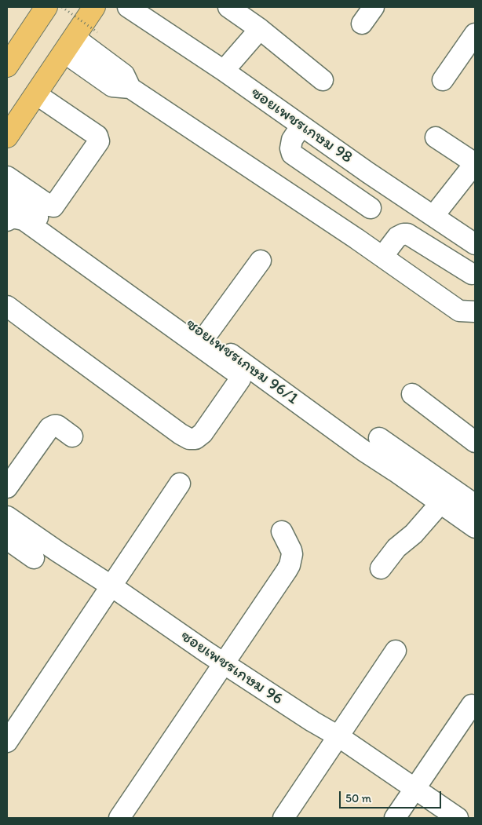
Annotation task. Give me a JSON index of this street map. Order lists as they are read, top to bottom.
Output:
{
  "streets": {
    "street": ["ซอยเพชรเกษม 98", "ซอยเพชรเกษม 96/1", "ซอยเพชรเกษม 96"]
  },
  "scale_bar": "50 m"
}
